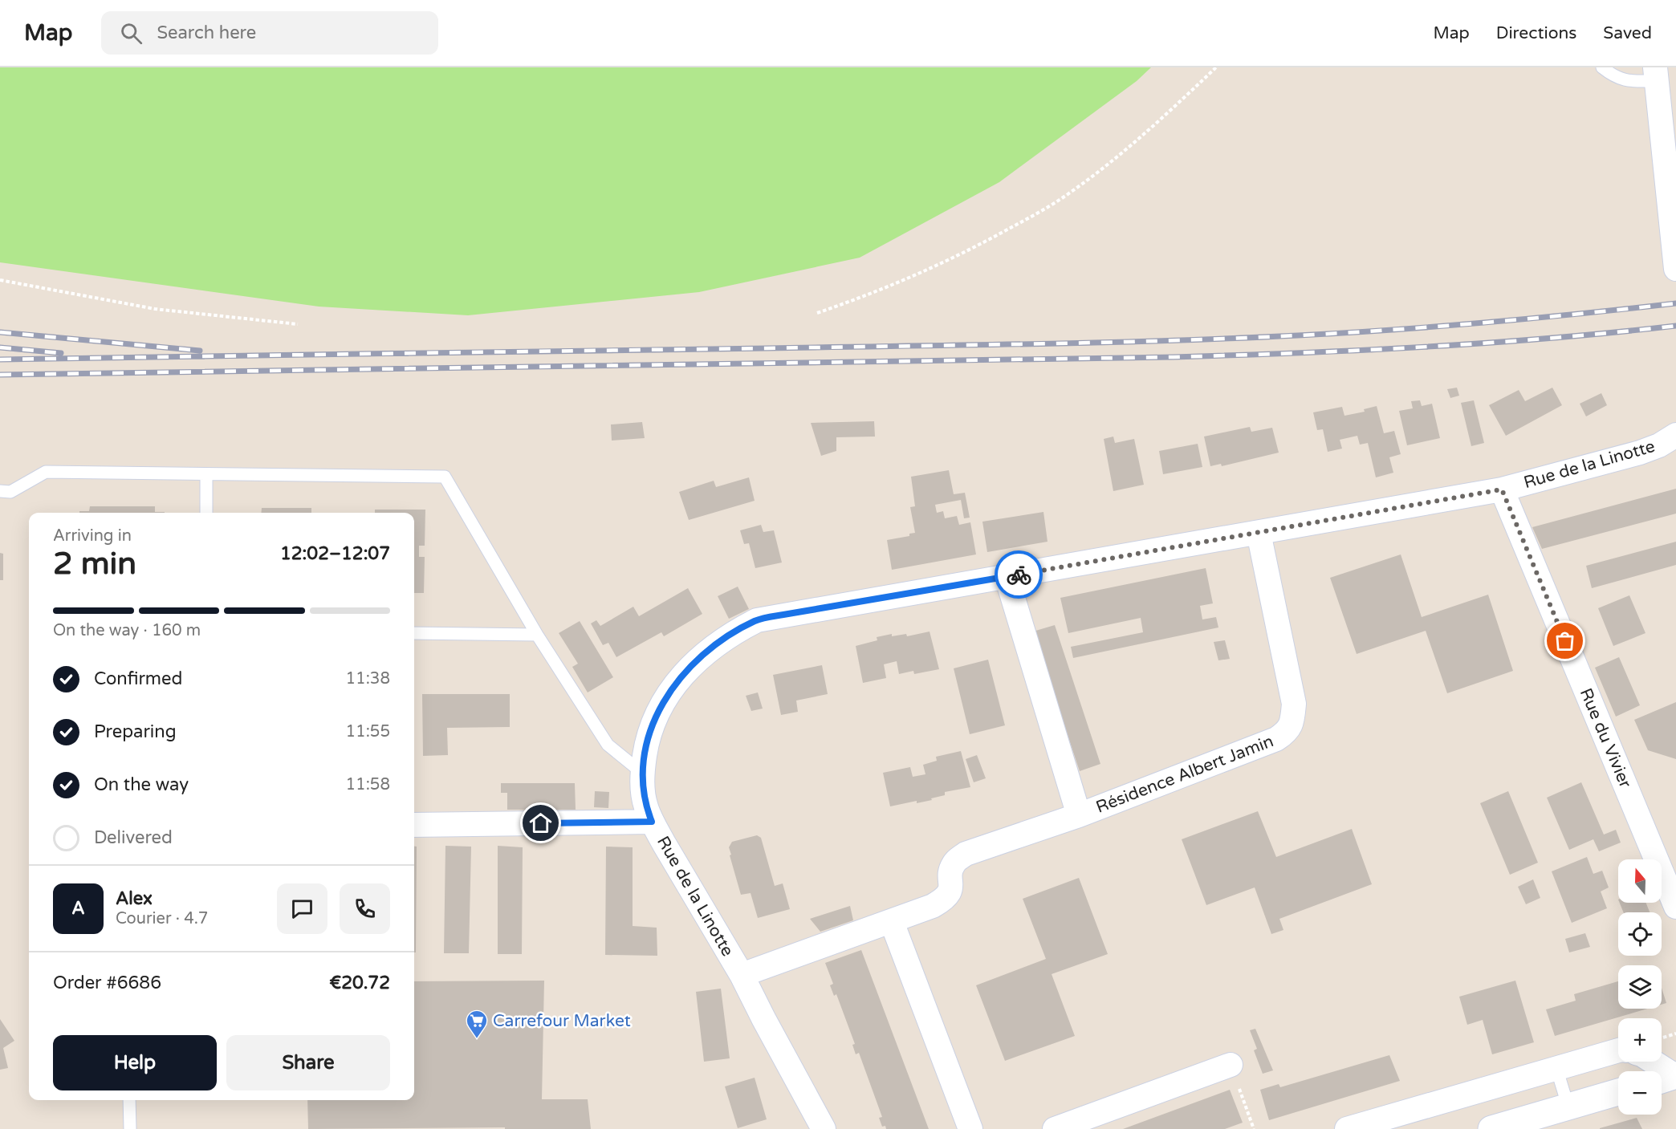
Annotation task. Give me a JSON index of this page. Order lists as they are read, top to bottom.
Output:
{
  "streets": {
    "street": ["Rue de la Linotte", "Rue du Vivier", "Résidence Albert Jamin"]
  },
  "crossings": [
    ["Rue de la Linotte", "Rue du Vivier"],
    ["Rue de la Linotte", "Résidence Albert Jamin"]
  ],
  "places": {
    "supermarket": ["Carrefour Market"]
  },
  "north": "top",
  "page": {
    "header": "Map",
    "search": "Search here",
    "nav": ["Map", "Directions", "Saved"],
    "heading": ["2 min", "Arriving in", "12:02–12:07"],
    "panel": [
      "Alex",
      "Courier · 4.7",
      "Order #6686",
      "€20.72"
    ],
    "bar": "On the way · 160 m",
    "list": [
      ["Confirmed", "11:38"],
      ["Preparing", "11:55"],
      ["On the way", "11:58"],
      "Delivered"
    ],
    "map_buttons": ["+", "−"],
    "round": "A",
    "buttons": ["Help", "Share"]
  }
}
